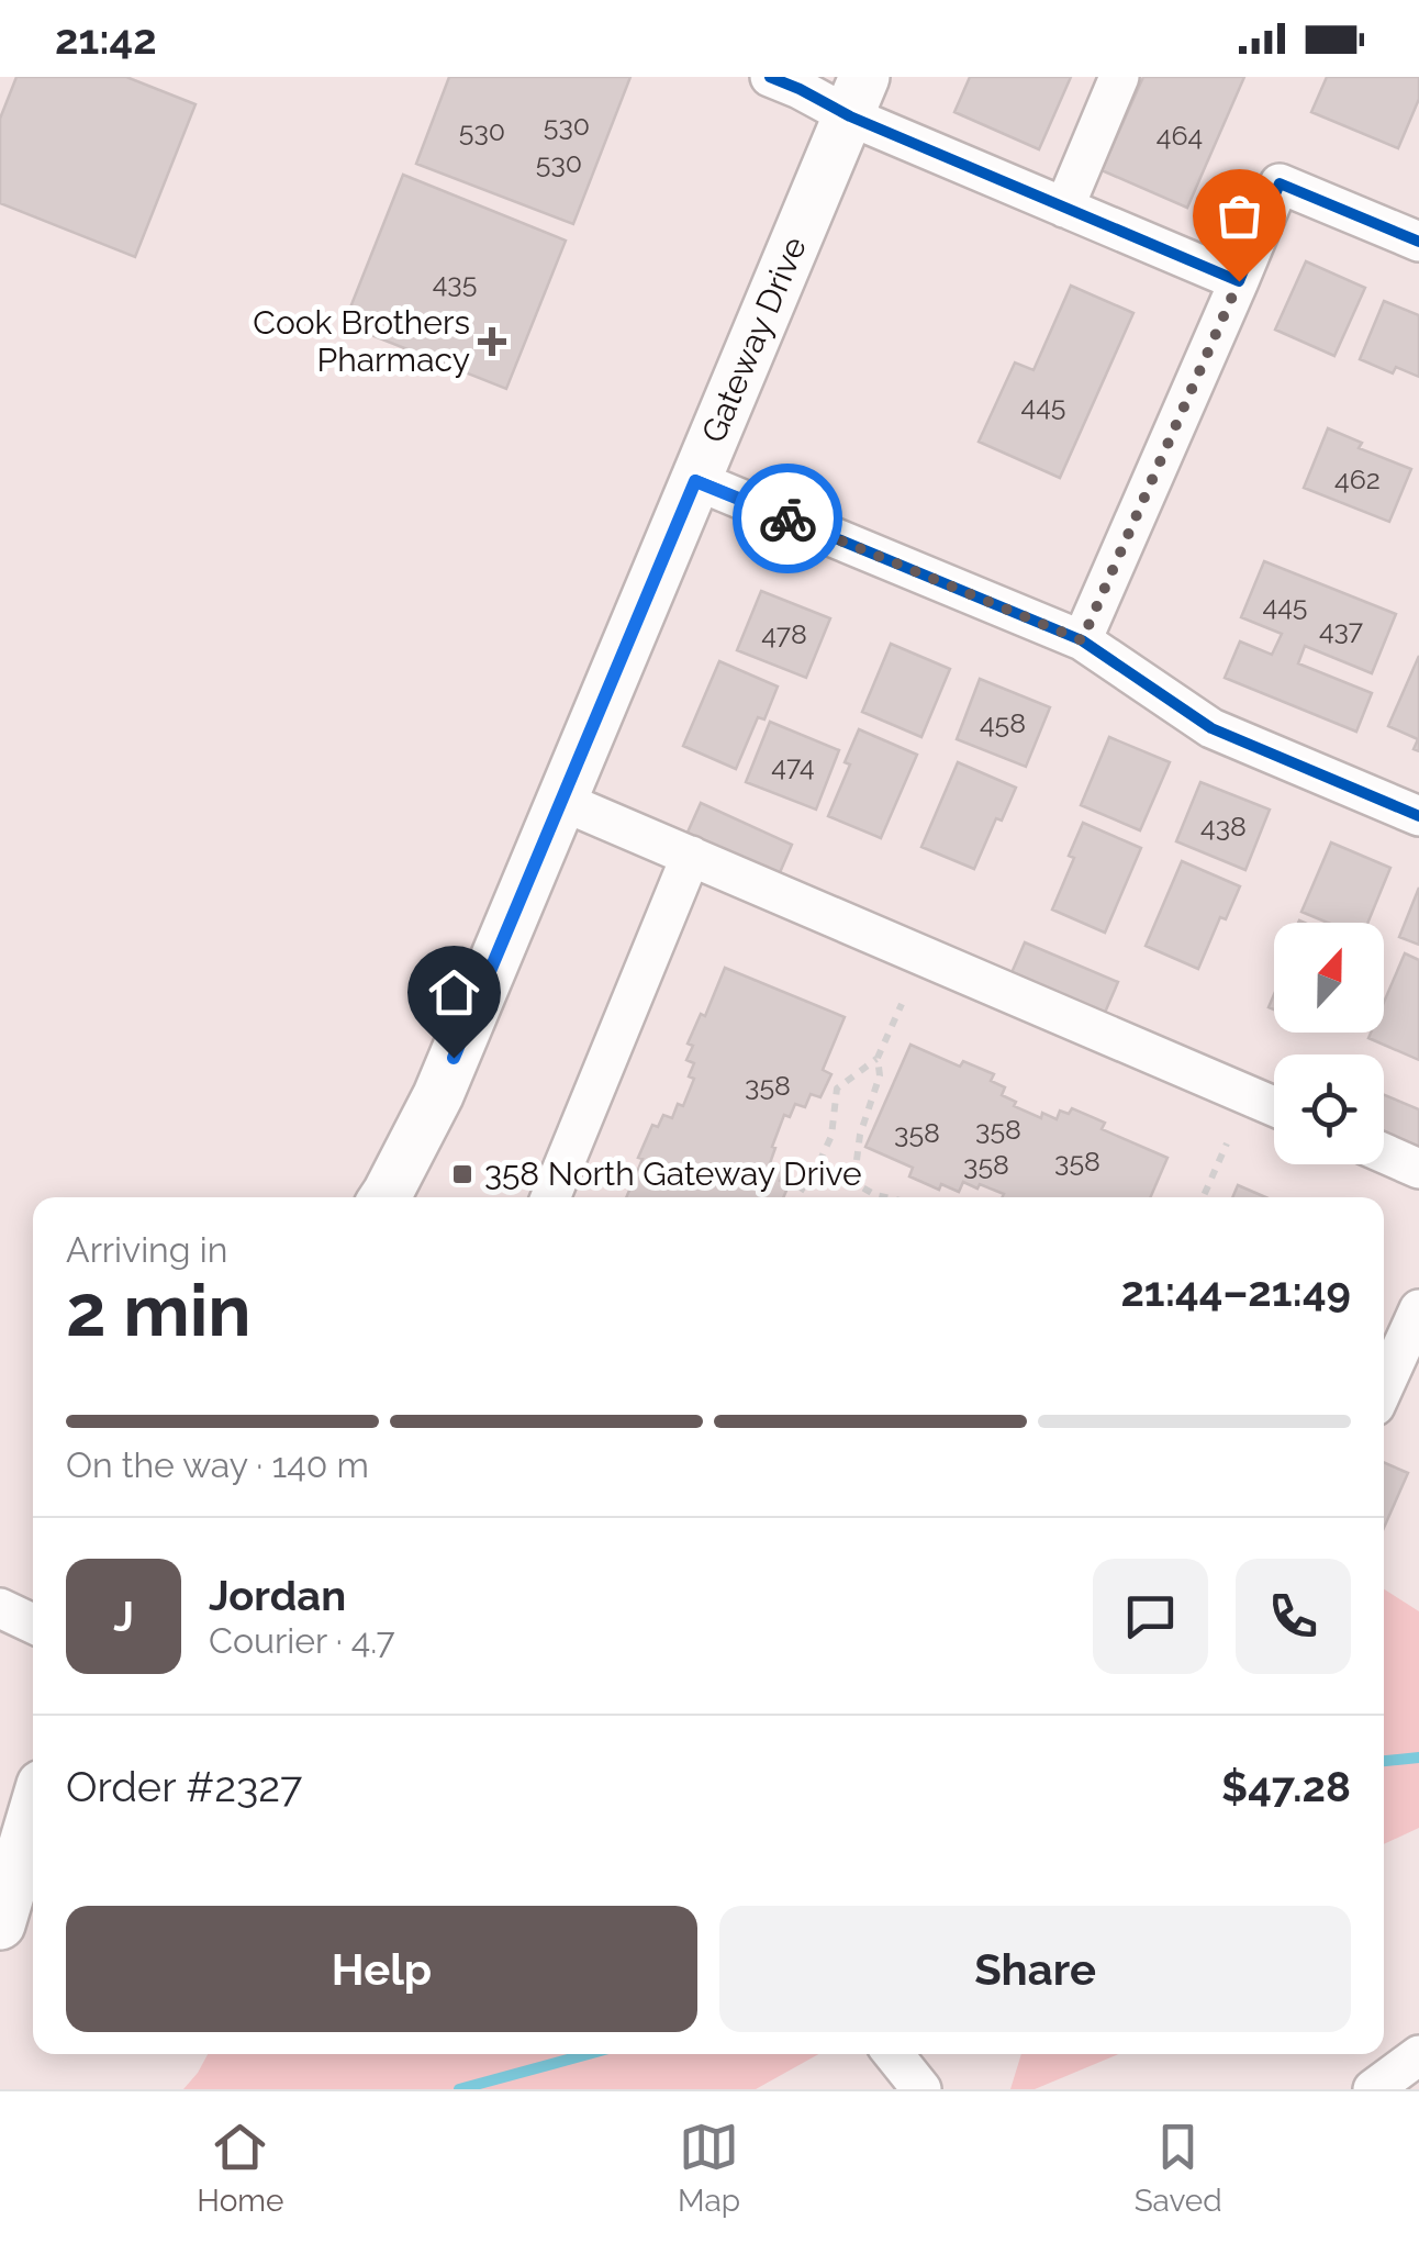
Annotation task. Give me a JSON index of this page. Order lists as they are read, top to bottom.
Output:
{
  "streets": {
    "main road": ["Gateway Drive"]
  },
  "places": {
    "health": ["Cook Brothers Pharmacy"],
    "transit": ["358 North Gateway Drive"]
  },
  "house_numbers": [
    "530",
    "530",
    "464",
    "530",
    "435",
    "445",
    "462",
    "445",
    "437",
    "478",
    "458",
    "474",
    "438",
    "358",
    "358",
    "358",
    "358",
    "358"
  ],
  "north": "top",
  "page": {
    "status": "21:42",
    "heading": ["2 min", "Arriving in", "21:44–21:49"],
    "panel": [
      "Jordan",
      "Courier · 4.7",
      "Order #2327",
      "$47.28"
    ],
    "bar": "On the way · 140 m",
    "round": "J",
    "buttons": ["Help", "Share"],
    "tabs": ["Home", "Map", "Saved"]
  }
}
